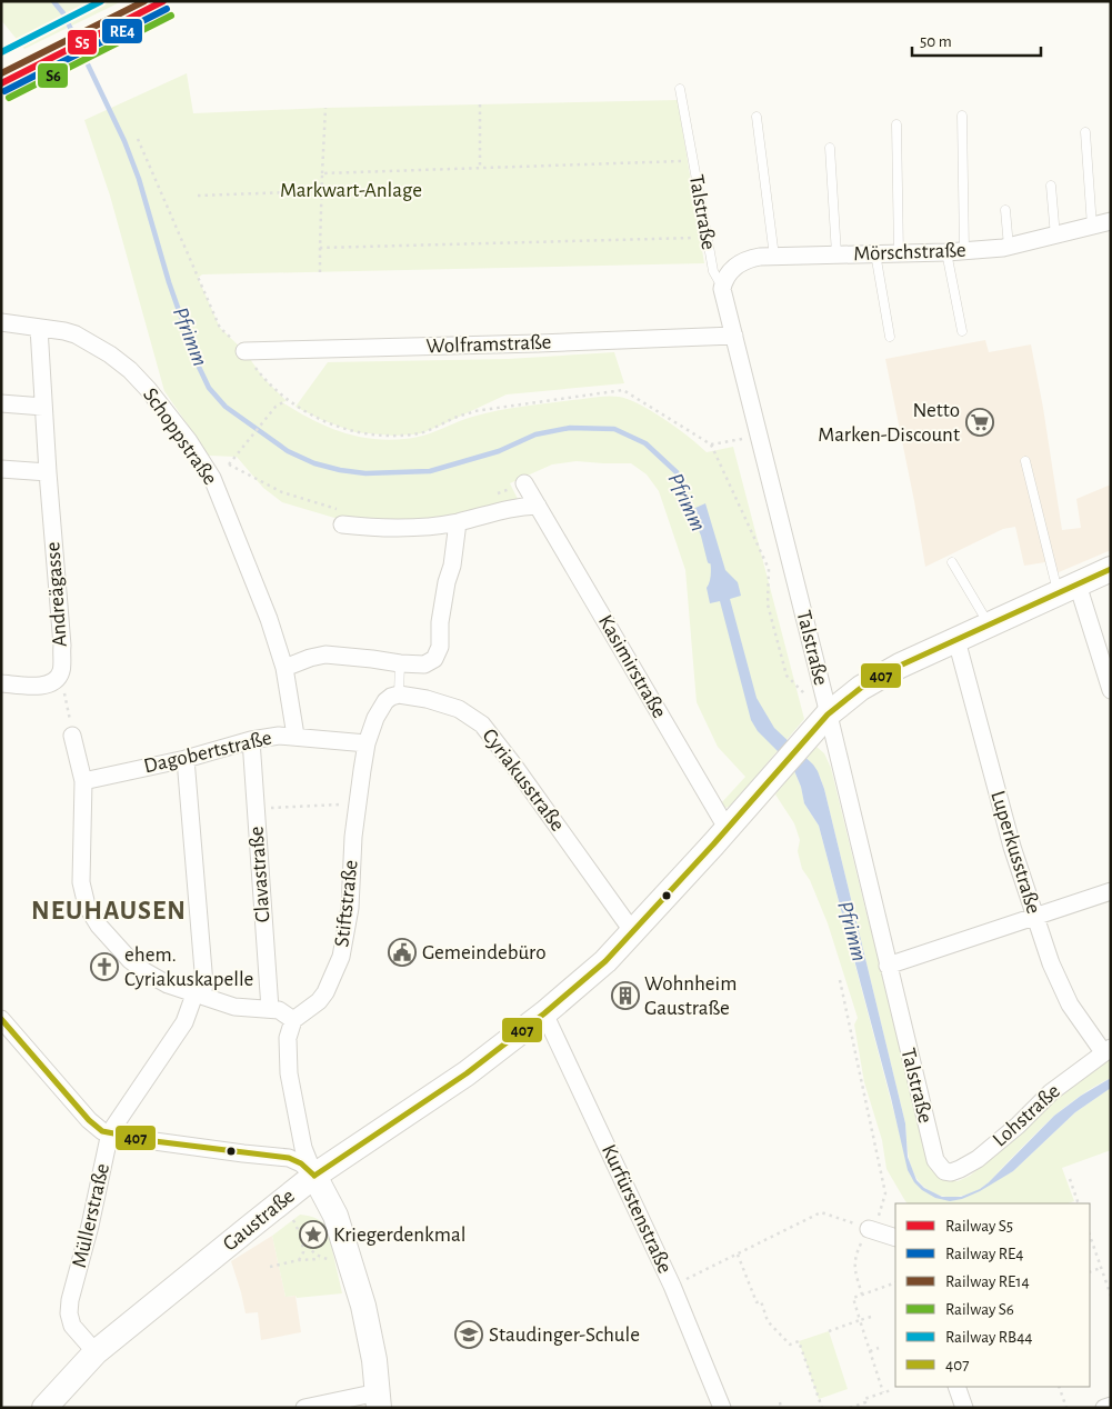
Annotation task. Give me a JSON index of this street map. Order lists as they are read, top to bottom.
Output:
{
  "streets": {
    "main road": ["Gaustraße"],
    "street": [
      "Talstraße",
      "Mörschstraße",
      "Wolframstraße",
      "Schoppstraße",
      "Andreägasse",
      "Kasimirstraße",
      "Dagobertstraße",
      "Cyriakusstraße",
      "Luperkusstraße",
      "Clavastraße",
      "Stiftstraße",
      "Lohstraße",
      "Kurfürstenstraße",
      "Müllerstraße"
    ]
  },
  "crossings": [
    ["Talstraße", "Mörschstraße"],
    ["Talstraße", "Wolframstraße"],
    ["Talstraße", "Lohstraße"],
    ["Talstraße", "Gaustraße"],
    ["Schoppstraße", "Andreägasse"],
    ["Schoppstraße", "Dagobertstraße"],
    ["Kasimirstraße", "Gaustraße"],
    ["Dagobertstraße", "Clavastraße"],
    ["Dagobertstraße", "Stiftstraße"],
    ["Dagobertstraße", "Müllerstraße"],
    ["Cyriakusstraße", "Gaustraße"],
    ["Luperkusstraße", "Lohstraße"],
    ["Luperkusstraße", "Gaustraße"],
    ["Kurfürstenstraße", "Gaustraße"],
    ["Müllerstraße", "Gaustraße"]
  ],
  "districts": ["NEUHAUSEN"],
  "water": ["Pfrimm"],
  "parks": ["Markwart-Anlage"],
  "places": {
    "supermarket": ["Netto Marken-Discount"],
    "public building": ["Gemeindebüro"],
    "church": ["ehem. Cyriakuskapelle"],
    "building": ["Wohnheim Gaustraße"],
    "place": ["Kriegerdenkmal"],
    "school or university": ["Staudinger-Schule"]
  },
  "lines": [
    "rail line S5",
    "rail line RE14",
    "rail line RB44",
    "rail line RE4",
    "rail line S6",
    "transit line 407"
  ],
  "legend": [
    "Railway S5",
    "Railway RE4",
    "Railway RE14",
    "Railway S6",
    "Railway RB44",
    "407"
  ],
  "scale_bar": "50 m"
}
